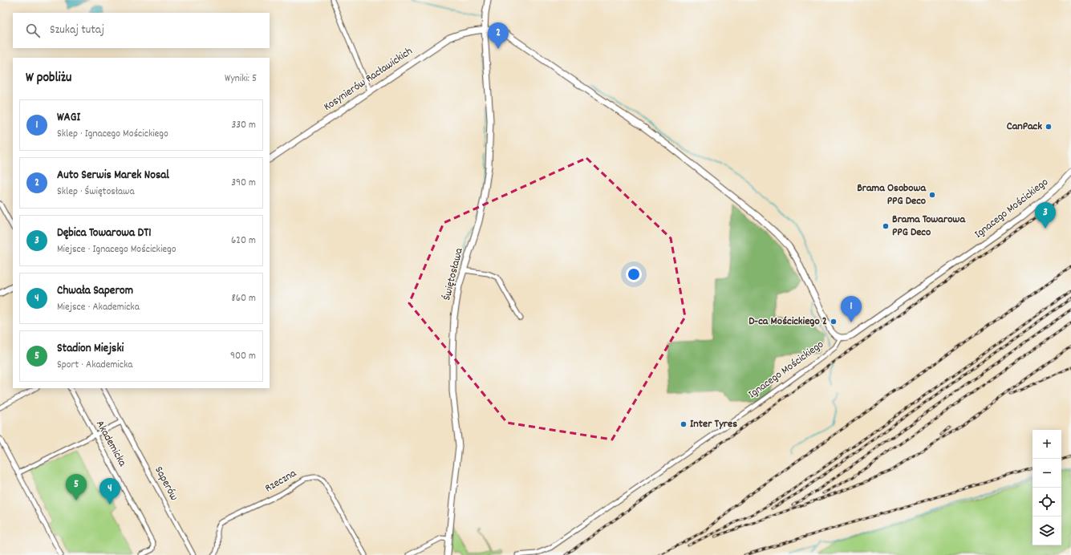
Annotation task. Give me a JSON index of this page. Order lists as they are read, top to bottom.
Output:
{
  "streets": {
    "street": [
      "Kosynierów Racławickich",
      "Ignacego Mościckiego",
      "Świętosława",
      "Akademicka",
      "Rzeczna",
      "Saperów"
    ]
  },
  "crossings": [
    ["Kosynierów Racławickich", "Ignacego Mościckiego"],
    ["Kosynierów Racławickich", "Świętosława"]
  ],
  "places": [
    "CanPack",
    "Brama Osobowa PPG Deco",
    "Brama Towarowa PPG Deco",
    "D-ca Mościckiego 2",
    "Inter Tyres"
  ],
  "page": {
    "search": "Szukaj tutaj",
    "pins": [
      "2",
      "3",
      "1",
      "5",
      "4"
    ],
    "heading": ["W pobliżu", "Wyniki: 5"],
    "list": [
      {
        "mark": "1",
        "name": "WAGI",
        "note": "Sklep · Ignacego Mościckiego",
        "value": "330 m"
      },
      {
        "mark": "2",
        "name": "Auto Serwis Marek Nosal",
        "note": "Sklep · Świętosława",
        "value": "390 m"
      },
      {
        "mark": "3",
        "name": "Dębica Towarowa DT1",
        "note": "Miejsce · Ignacego Mościckiego",
        "value": "620 m"
      },
      {
        "mark": "4",
        "name": "Chwała Saperom",
        "note": "Miejsce · Akademicka",
        "value": "860 m"
      },
      {
        "mark": "5",
        "name": "Stadion Miejski",
        "note": "Sport · Akademicka",
        "value": "900 m"
      }
    ],
    "map_buttons": ["+", "−"]
  }
}
